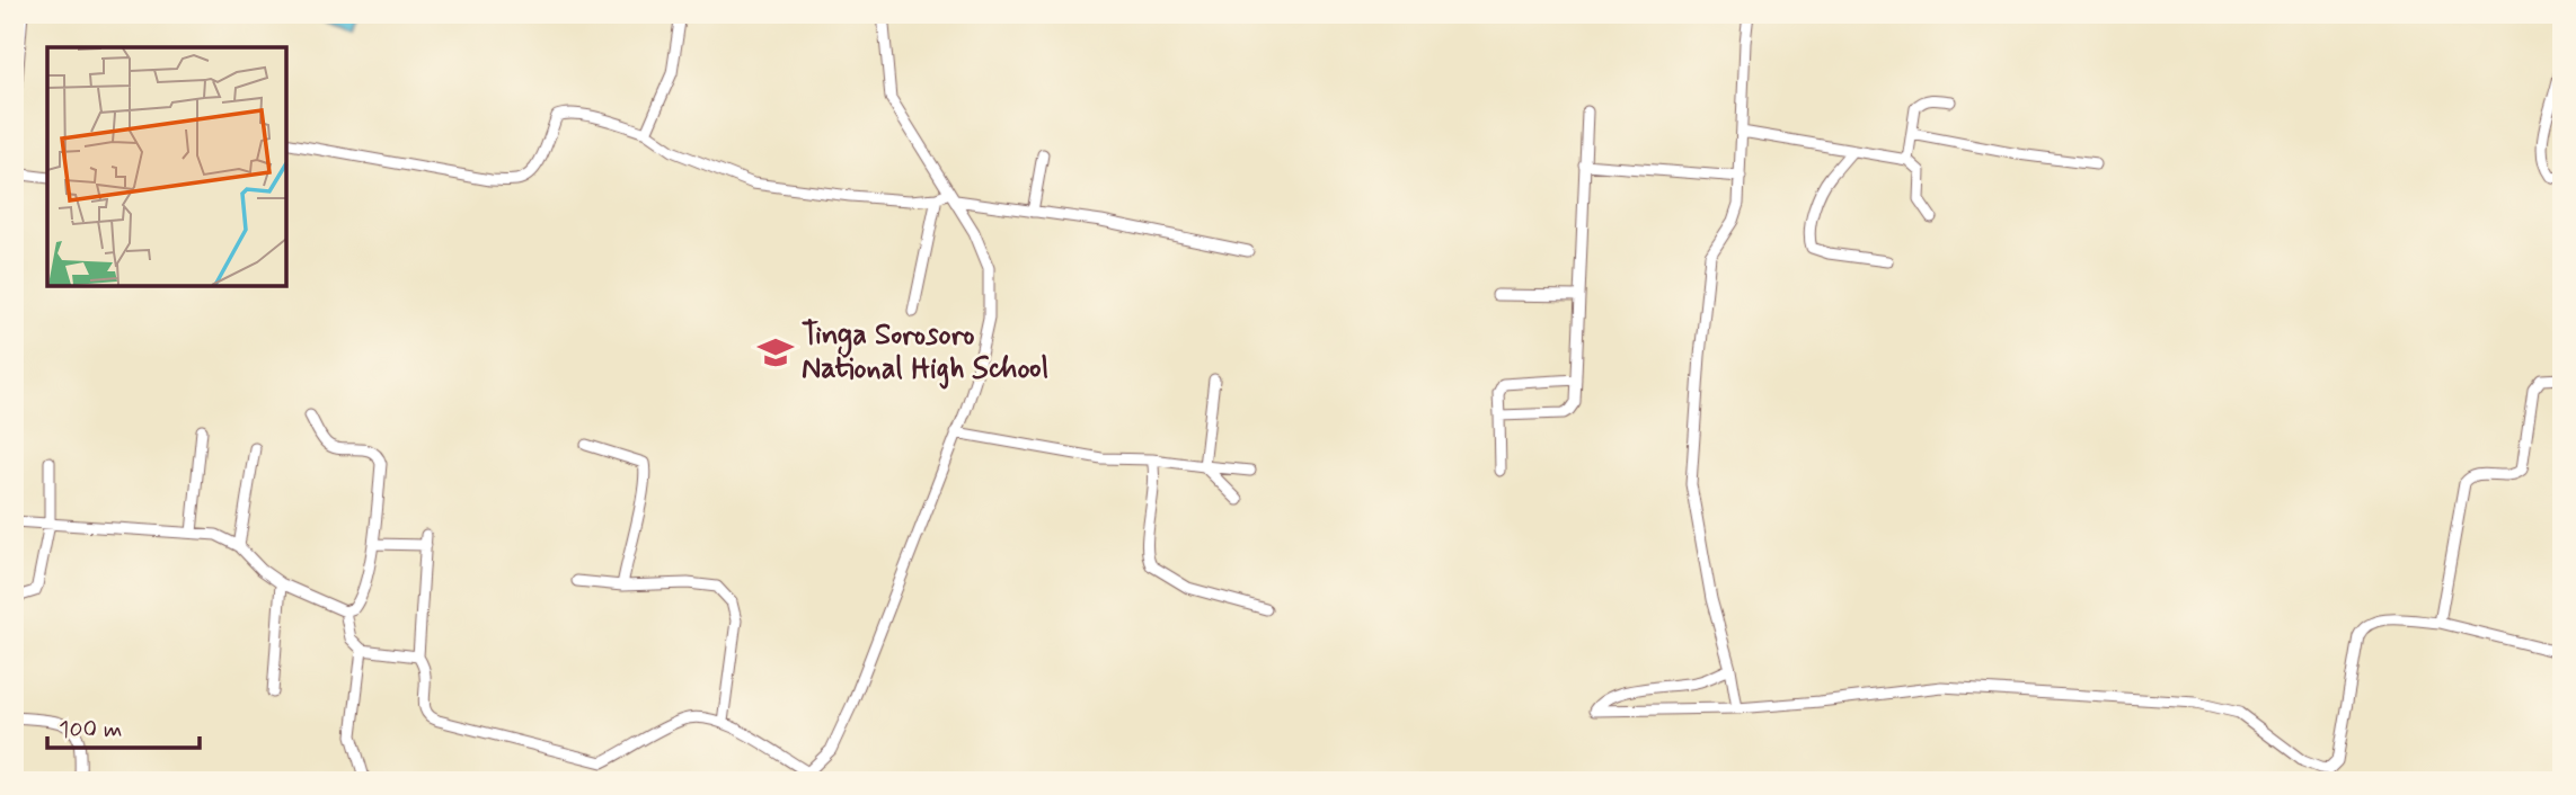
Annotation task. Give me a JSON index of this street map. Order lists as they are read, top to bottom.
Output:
{
  "places": {
    "school or university": ["Tinga Sorosoro National High School"]
  },
  "scale_bar": "100 m"
}
